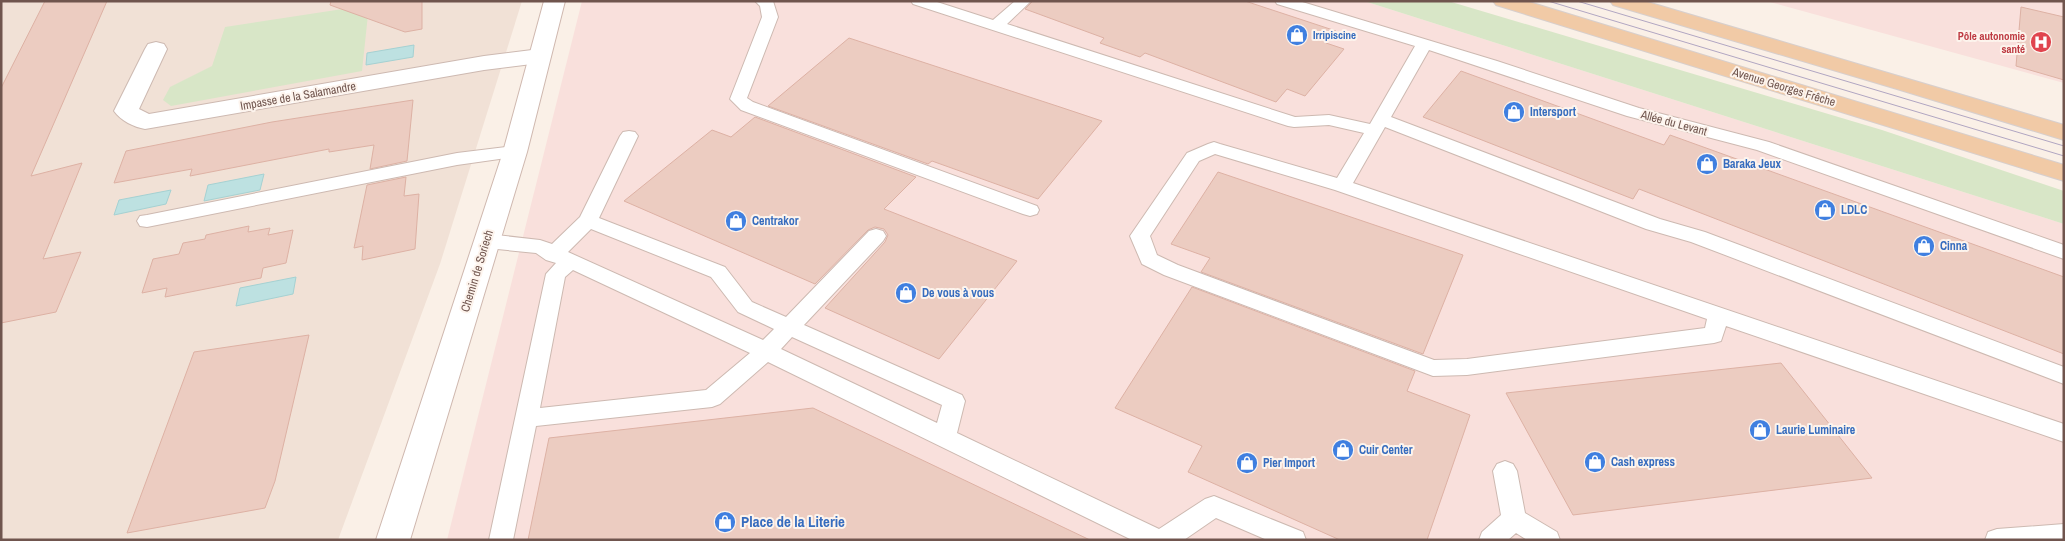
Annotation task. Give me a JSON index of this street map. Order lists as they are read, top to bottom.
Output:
{
  "streets": {
    "main road": ["Avenue Georges Frêche", "Impasse de la Salamandre", "Chemin de Soriech"],
    "lane": ["Allée du Levant"]
  },
  "crossings": [
    ["Impasse de la Salamandre", "Chemin de Soriech"]
  ],
  "places": {
    "shop": [
      "Irripiscine",
      "Intersport",
      "Baraka Jeux",
      "LDLC",
      "Centrakor",
      "Cinna",
      "De vous à vous",
      "Laurie Luminaire",
      "Cuir Center",
      "Cash express",
      "Pier Import",
      "Place de la Literie"
    ],
    "hospital": ["Pôle autonomie santé"]
  }
}
